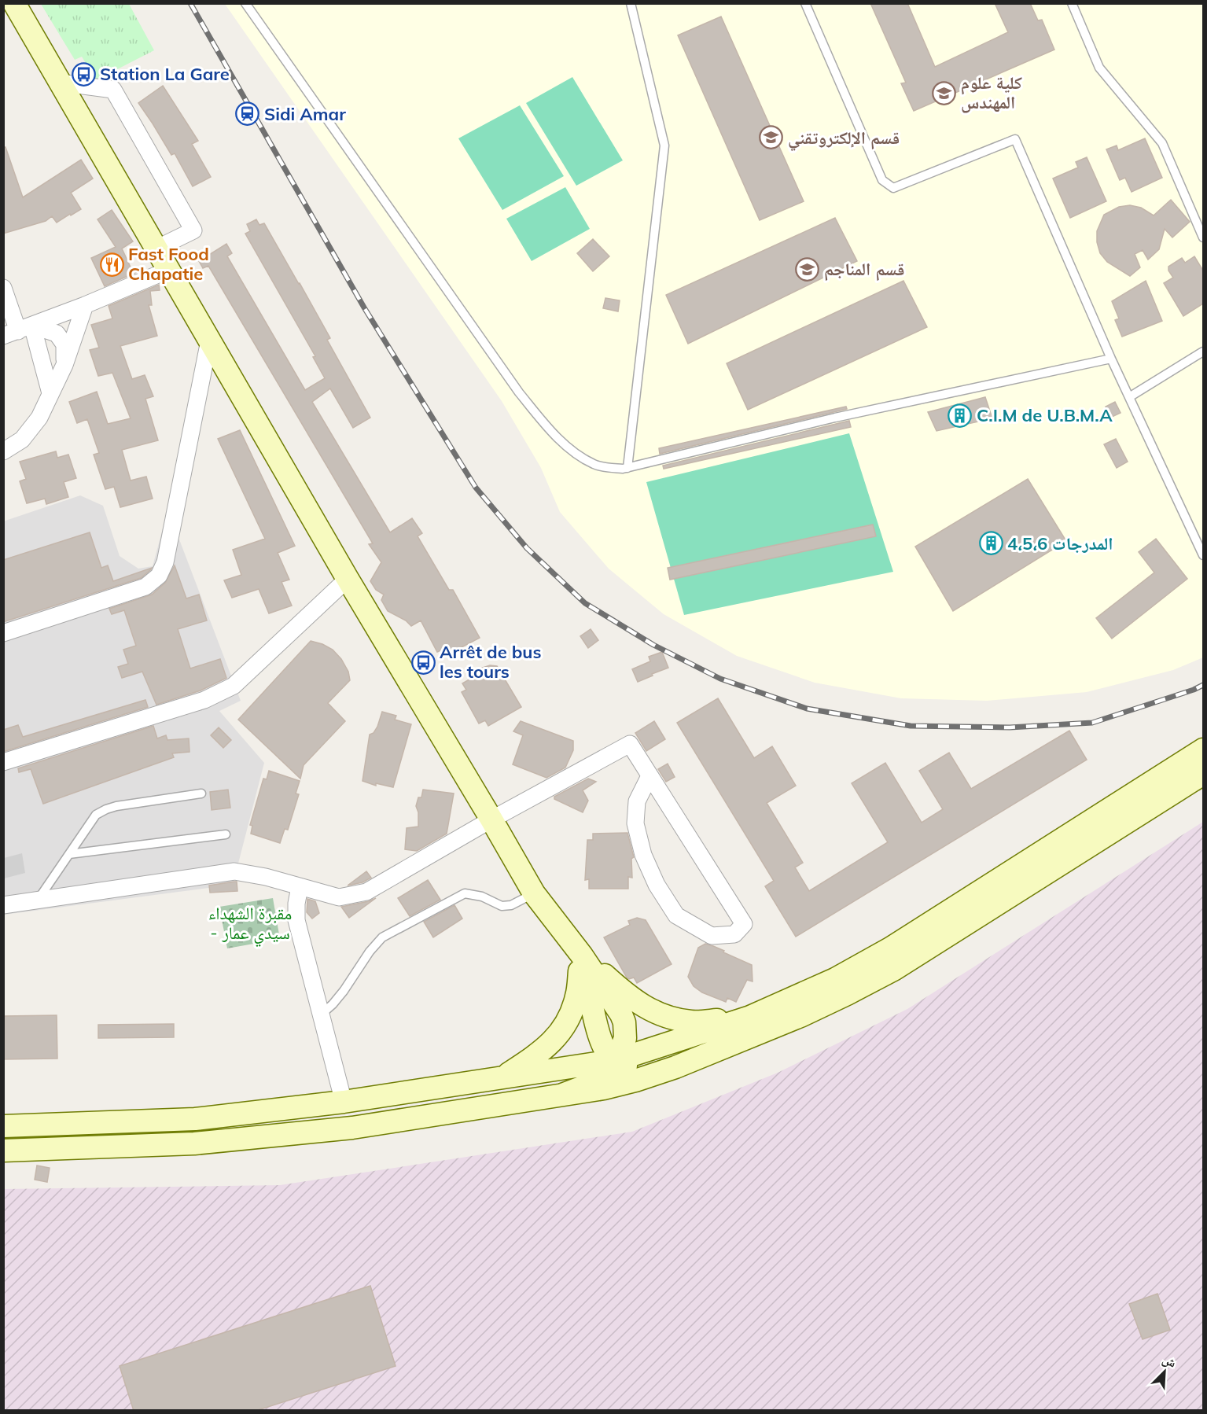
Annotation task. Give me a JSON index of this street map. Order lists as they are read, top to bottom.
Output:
{
  "parks": ["مقبرة الشهداء - سيدي عمار"],
  "places": {
    "bus stop": ["Station La Gare", "Arrêt de bus les tours"],
    "school or university": ["كلية علوم المهندس", "قسم الإلكتروتقني", "قسم المناجم"],
    "station": ["Sidi Amar"],
    "restaurant": ["Fast Food Chapatie"],
    "building": ["C.I.M de U.B.M.A", "المدرجات 4،5،6"]
  },
  "north": "top right"
}
